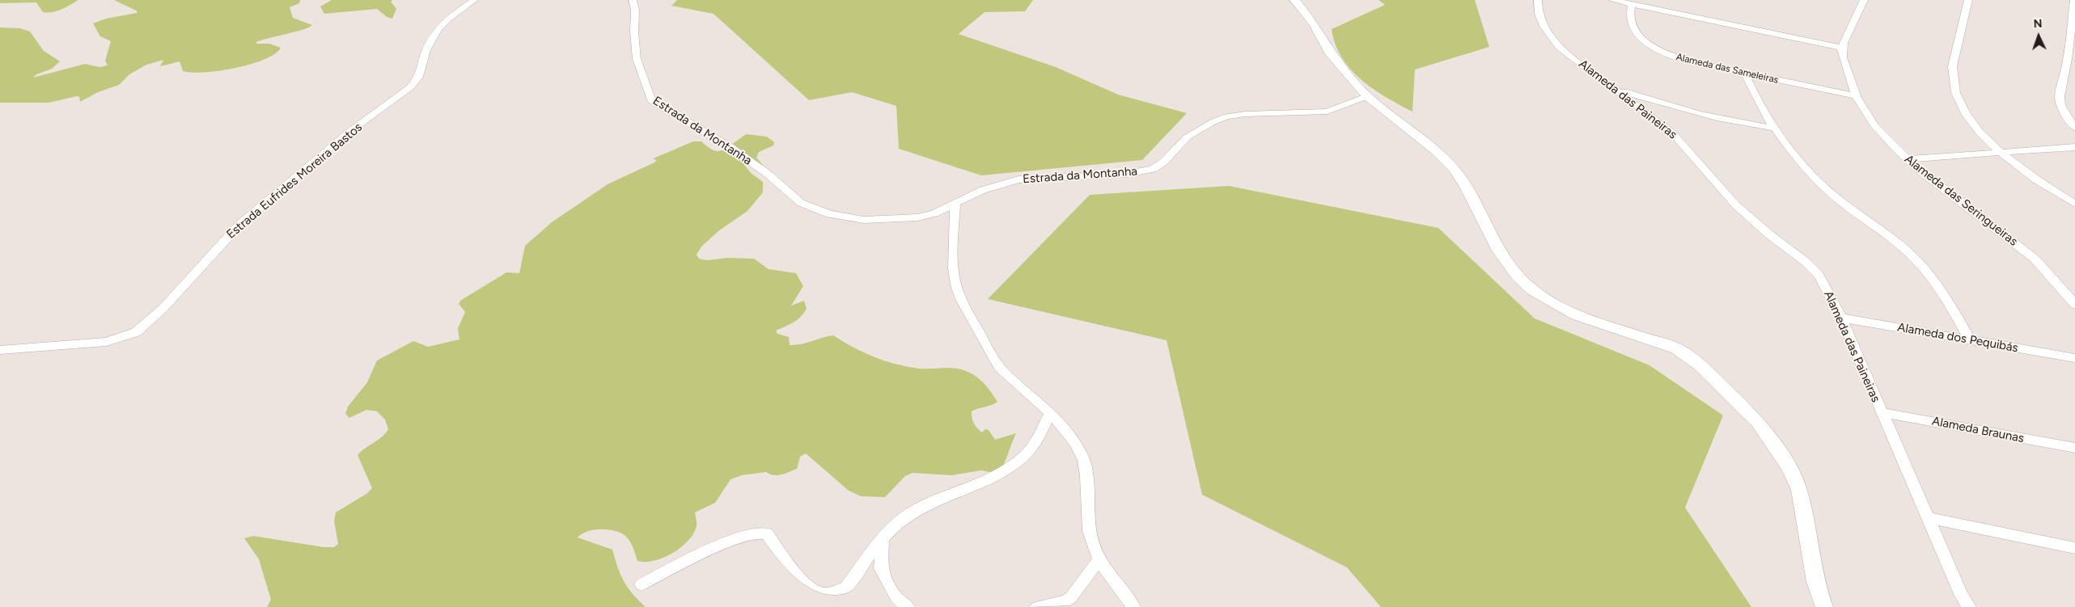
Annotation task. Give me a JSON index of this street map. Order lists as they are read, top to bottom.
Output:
{
  "streets": {
    "street": [
      "Alameda das Sameleiras",
      "Alameda das Paineiras",
      "Estrada da Montanha",
      "Estrada Eufrides Moreira Bastos",
      "Alameda das Seringueiras",
      "Alameda dos Pequibás",
      "Alameda Braunas"
    ]
  },
  "crossings": [
    ["Alameda das Sameleiras", "Alameda das Seringueiras"],
    ["Alameda das Paineiras", "Alameda dos Pequibás"],
    ["Alameda das Paineiras", "Alameda Braunas"]
  ],
  "north": "top"
}
